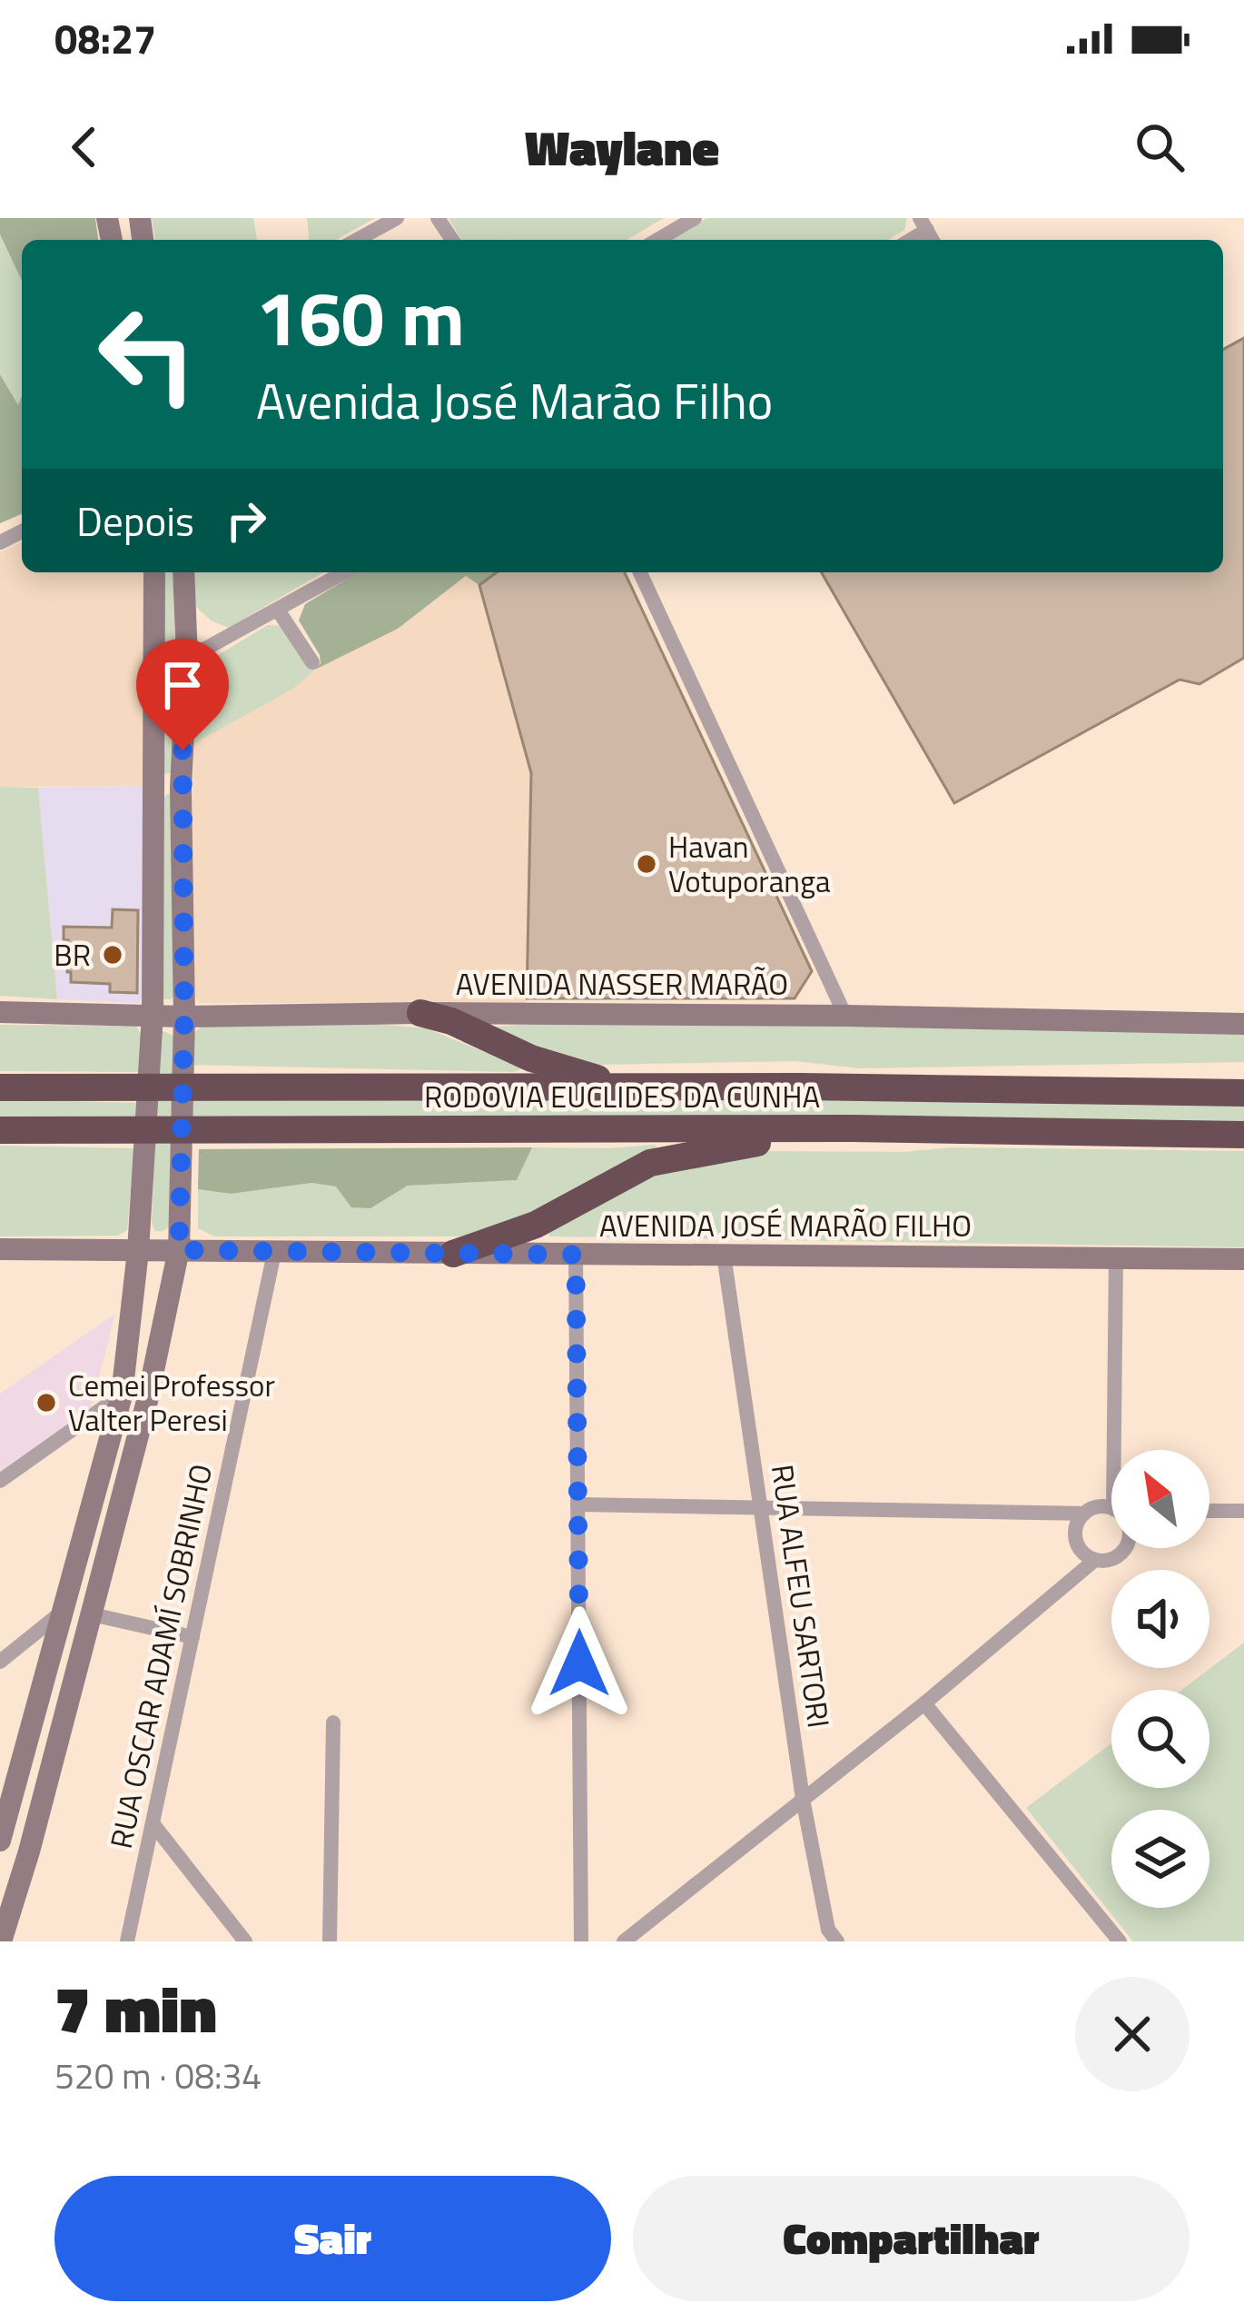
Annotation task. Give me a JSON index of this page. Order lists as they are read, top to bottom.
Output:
{
  "streets": {
    "highway": ["RODOVIA EUCLIDES DA CUNHA"],
    "main road": ["AVENIDA NASSER MARÃO", "AVENIDA JOSÉ MARÃO FILHO"],
    "street": ["RUA ALFEU SARTORI", "RUA OSCAR ADAMÍ SOBRINHO"]
  },
  "crossings": [
    ["AVENIDA JOSÉ MARÃO FILHO", "RUA ALFEU SARTORI"],
    ["AVENIDA JOSÉ MARÃO FILHO", "RUA OSCAR ADAMÍ SOBRINHO"]
  ],
  "places": ["Havan Votuporanga", "BR", "Cemei Professor Valter Peresi"],
  "north": "top left",
  "page": {
    "status": "08:27",
    "header": "Waylane",
    "turn": ["160 m", "Avenida José Marão Filho"],
    "then": "Depois",
    "heading": ["7 min", "520 m · 08:34"],
    "buttons": ["Sair", "Compartilhar"]
  }
}
